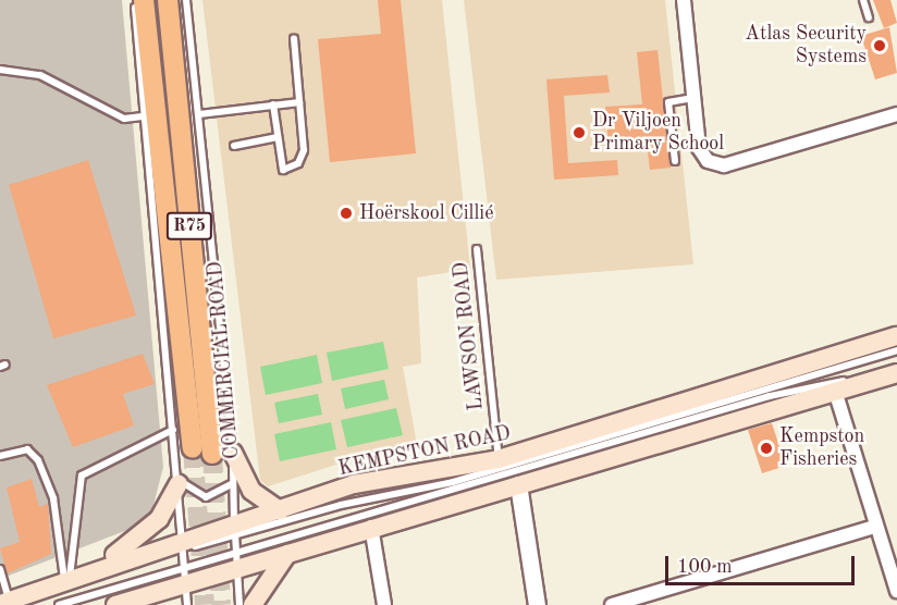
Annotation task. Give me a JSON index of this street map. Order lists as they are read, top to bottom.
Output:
{
  "streets": {
    "main road": ["R75", "COMMERCIAL ROAD", "KEMPSTON ROAD"],
    "lane": ["LAWSON ROAD"]
  },
  "crossings": [
    ["LAWSON ROAD", "KEMPSTON ROAD"],
    ["COMMERCIAL ROAD", "KEMPSTON ROAD"]
  ],
  "places": [
    "Atlas Security Systems",
    "Dr Viljoen Primary School",
    "Hoërskool Cillié",
    "Kempston Fisheries"
  ],
  "scale_bar": "100 m"
}
